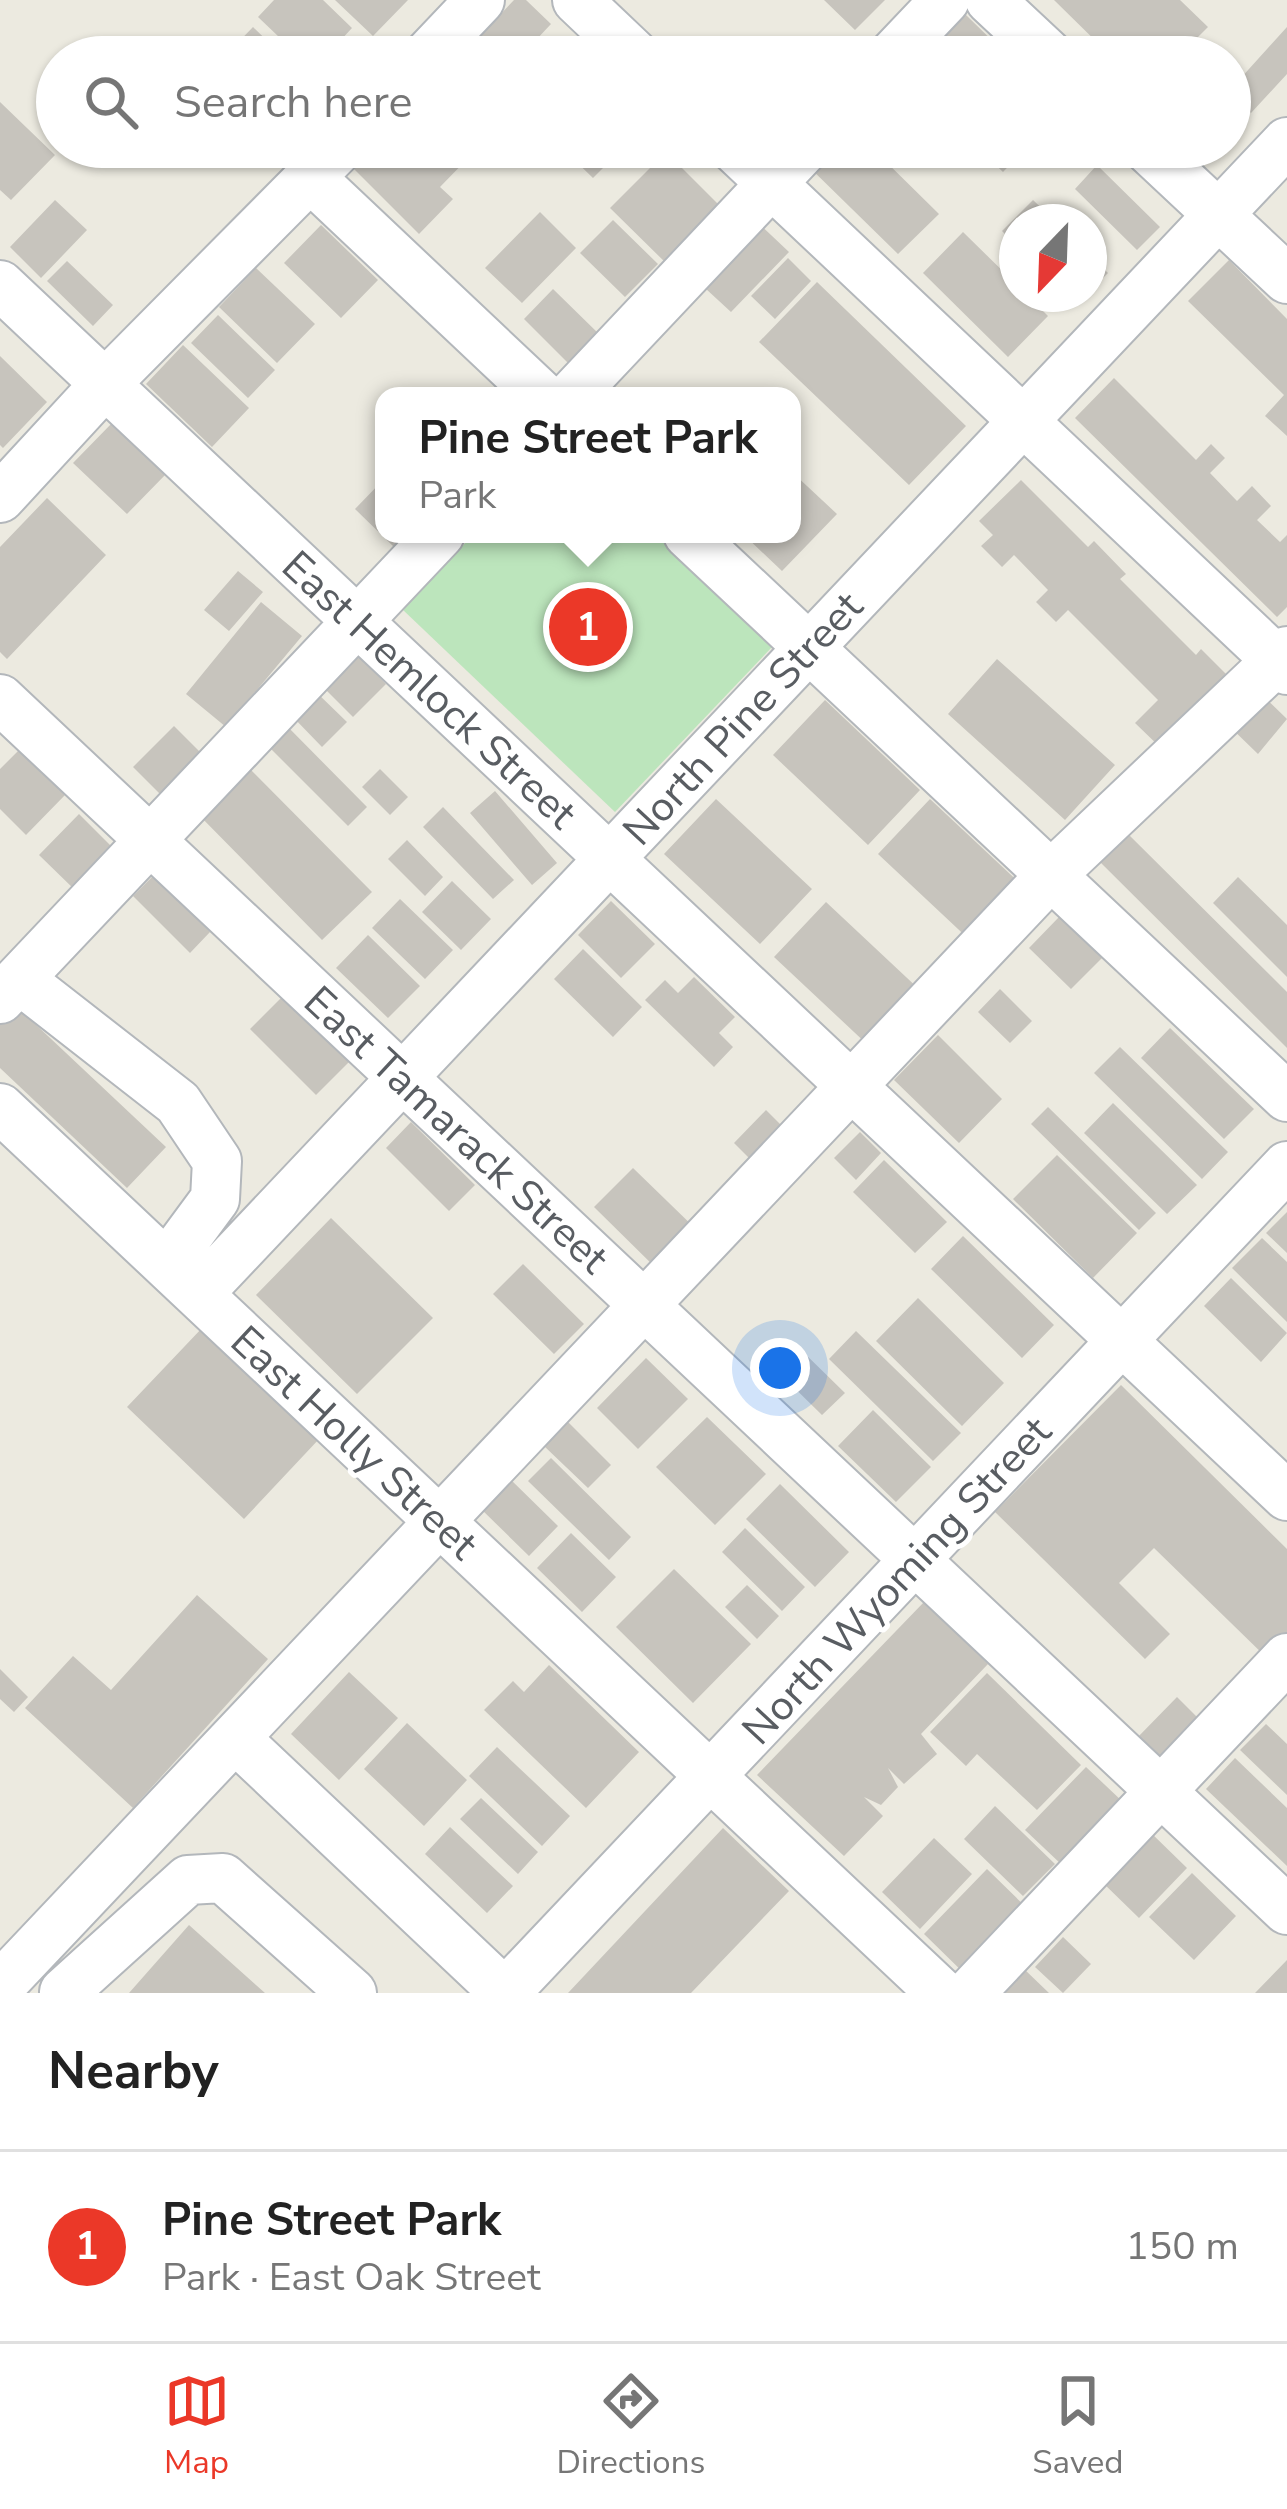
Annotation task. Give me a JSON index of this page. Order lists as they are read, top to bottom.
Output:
{
  "streets": {
    "street": [
      "East Hemlock Street",
      "North Pine Street",
      "East Tamarack Street",
      "East Holly Street",
      "North Wyoming Street"
    ]
  },
  "crossings": [
    ["East Hemlock Street", "North Pine Street"],
    ["East Hemlock Street", "North Wyoming Street"],
    ["North Pine Street", "East Tamarack Street"],
    ["North Pine Street", "East Holly Street"],
    ["East Tamarack Street", "North Wyoming Street"],
    ["East Holly Street", "North Wyoming Street"]
  ],
  "north": "bottom left",
  "page": {
    "search": "Search here",
    "popup": ["Pine Street Park", "Park"],
    "pins": "1",
    "heading": "Nearby",
    "list": [
      {
        "mark": "1",
        "name": "Pine Street Park",
        "note": "Park · East Oak Street",
        "value": "150 m"
      }
    ],
    "nav": ["Map", "Directions", "Saved"]
  }
}
